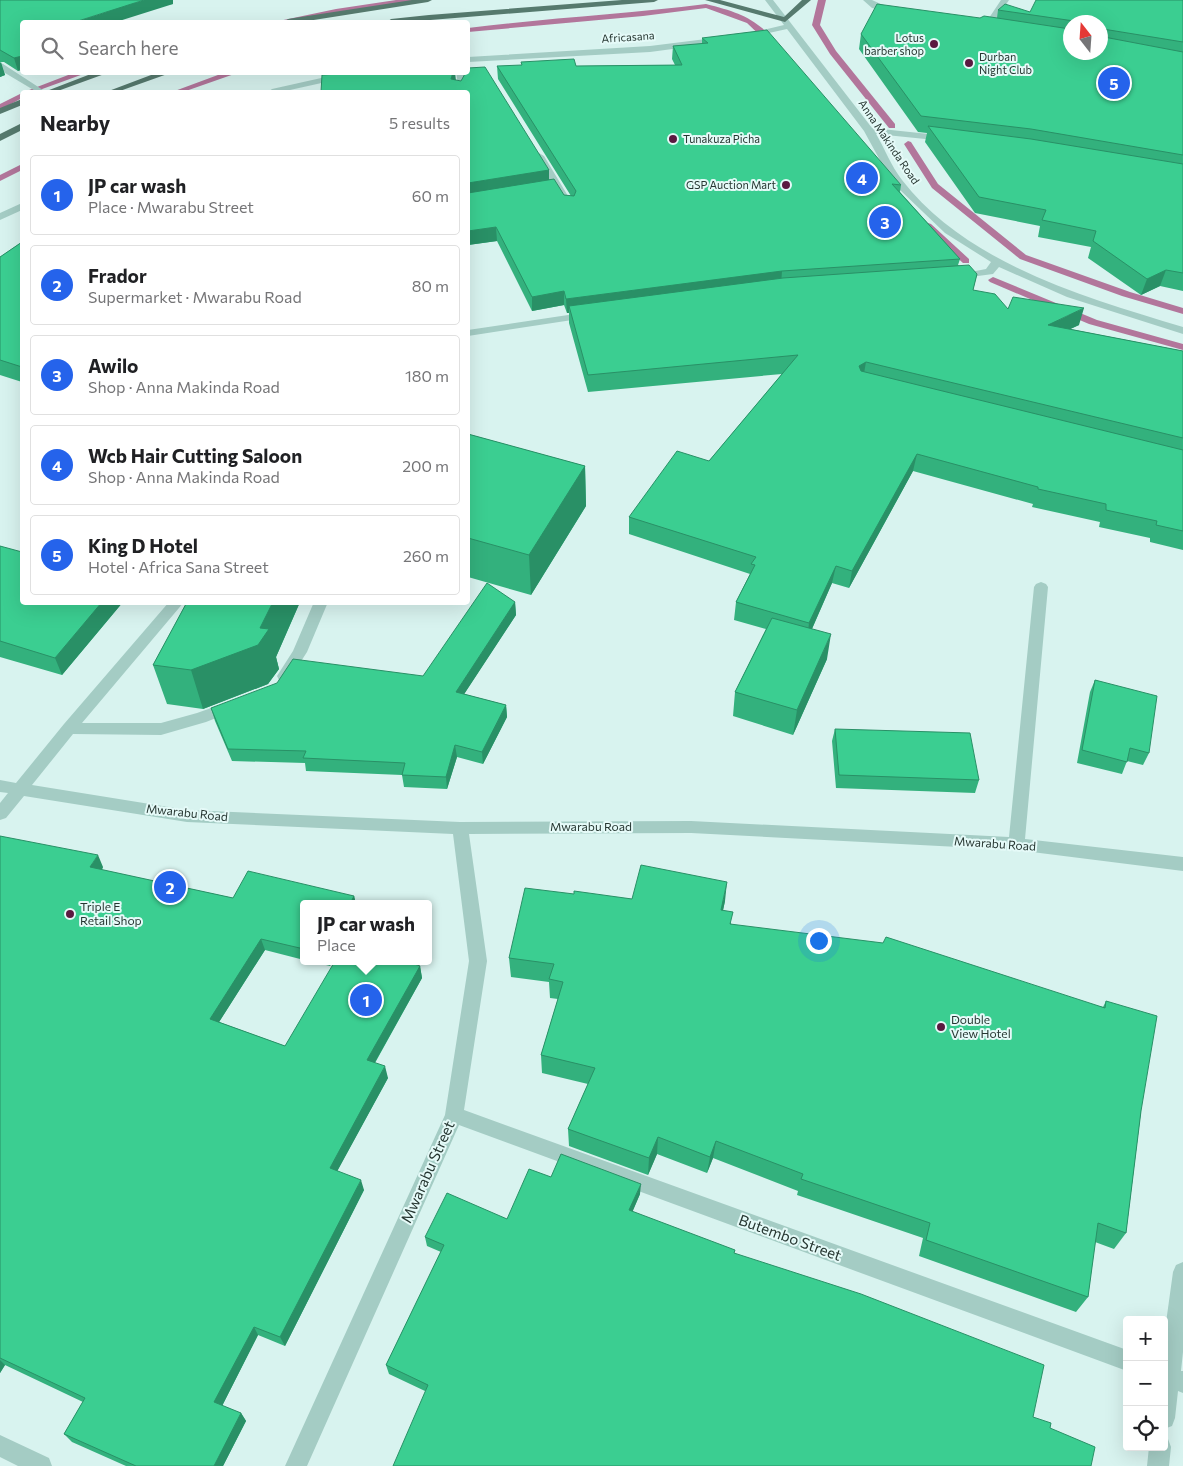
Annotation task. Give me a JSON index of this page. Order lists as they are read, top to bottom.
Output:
{
  "streets": {
    "street": [
      "Africasana",
      "Anna Makinda Road",
      "Mwarabu Road",
      "Mwarabu Street",
      "Butembo Street"
    ]
  },
  "crossings": [
    ["Mwarabu Road", "Mwarabu Street"],
    ["Mwarabu Street", "Butembo Street"]
  ],
  "places": [
    "Lotus barber shop",
    "Durban Night Club",
    "Tunakuza Picha",
    "GSP Auction Mart",
    "Triple E Retail Shop",
    "Double View Hotel"
  ],
  "north": "top",
  "page": {
    "search": "Search here",
    "pins": [
      "5",
      "4",
      "3",
      "2",
      "1"
    ],
    "heading": ["Nearby", "5 results"],
    "list": [
      {
        "mark": "1",
        "name": "JP car wash",
        "note": "Place · Mwarabu Street",
        "value": "60 m"
      },
      {
        "mark": "2",
        "name": "Frador",
        "note": "Supermarket · Mwarabu Road",
        "value": "80 m"
      },
      {
        "mark": "3",
        "name": "Awilo",
        "note": "Shop · Anna Makinda Road",
        "value": "180 m"
      },
      {
        "mark": "4",
        "name": "Wcb Hair Cutting Saloon",
        "note": "Shop · Anna Makinda Road",
        "value": "200 m"
      },
      {
        "mark": "5",
        "name": "King D Hotel",
        "note": "Hotel · Africa Sana Street",
        "value": "260 m"
      }
    ],
    "popup": ["JP car wash", "Place"],
    "map_buttons": ["+", "−"]
  }
}
